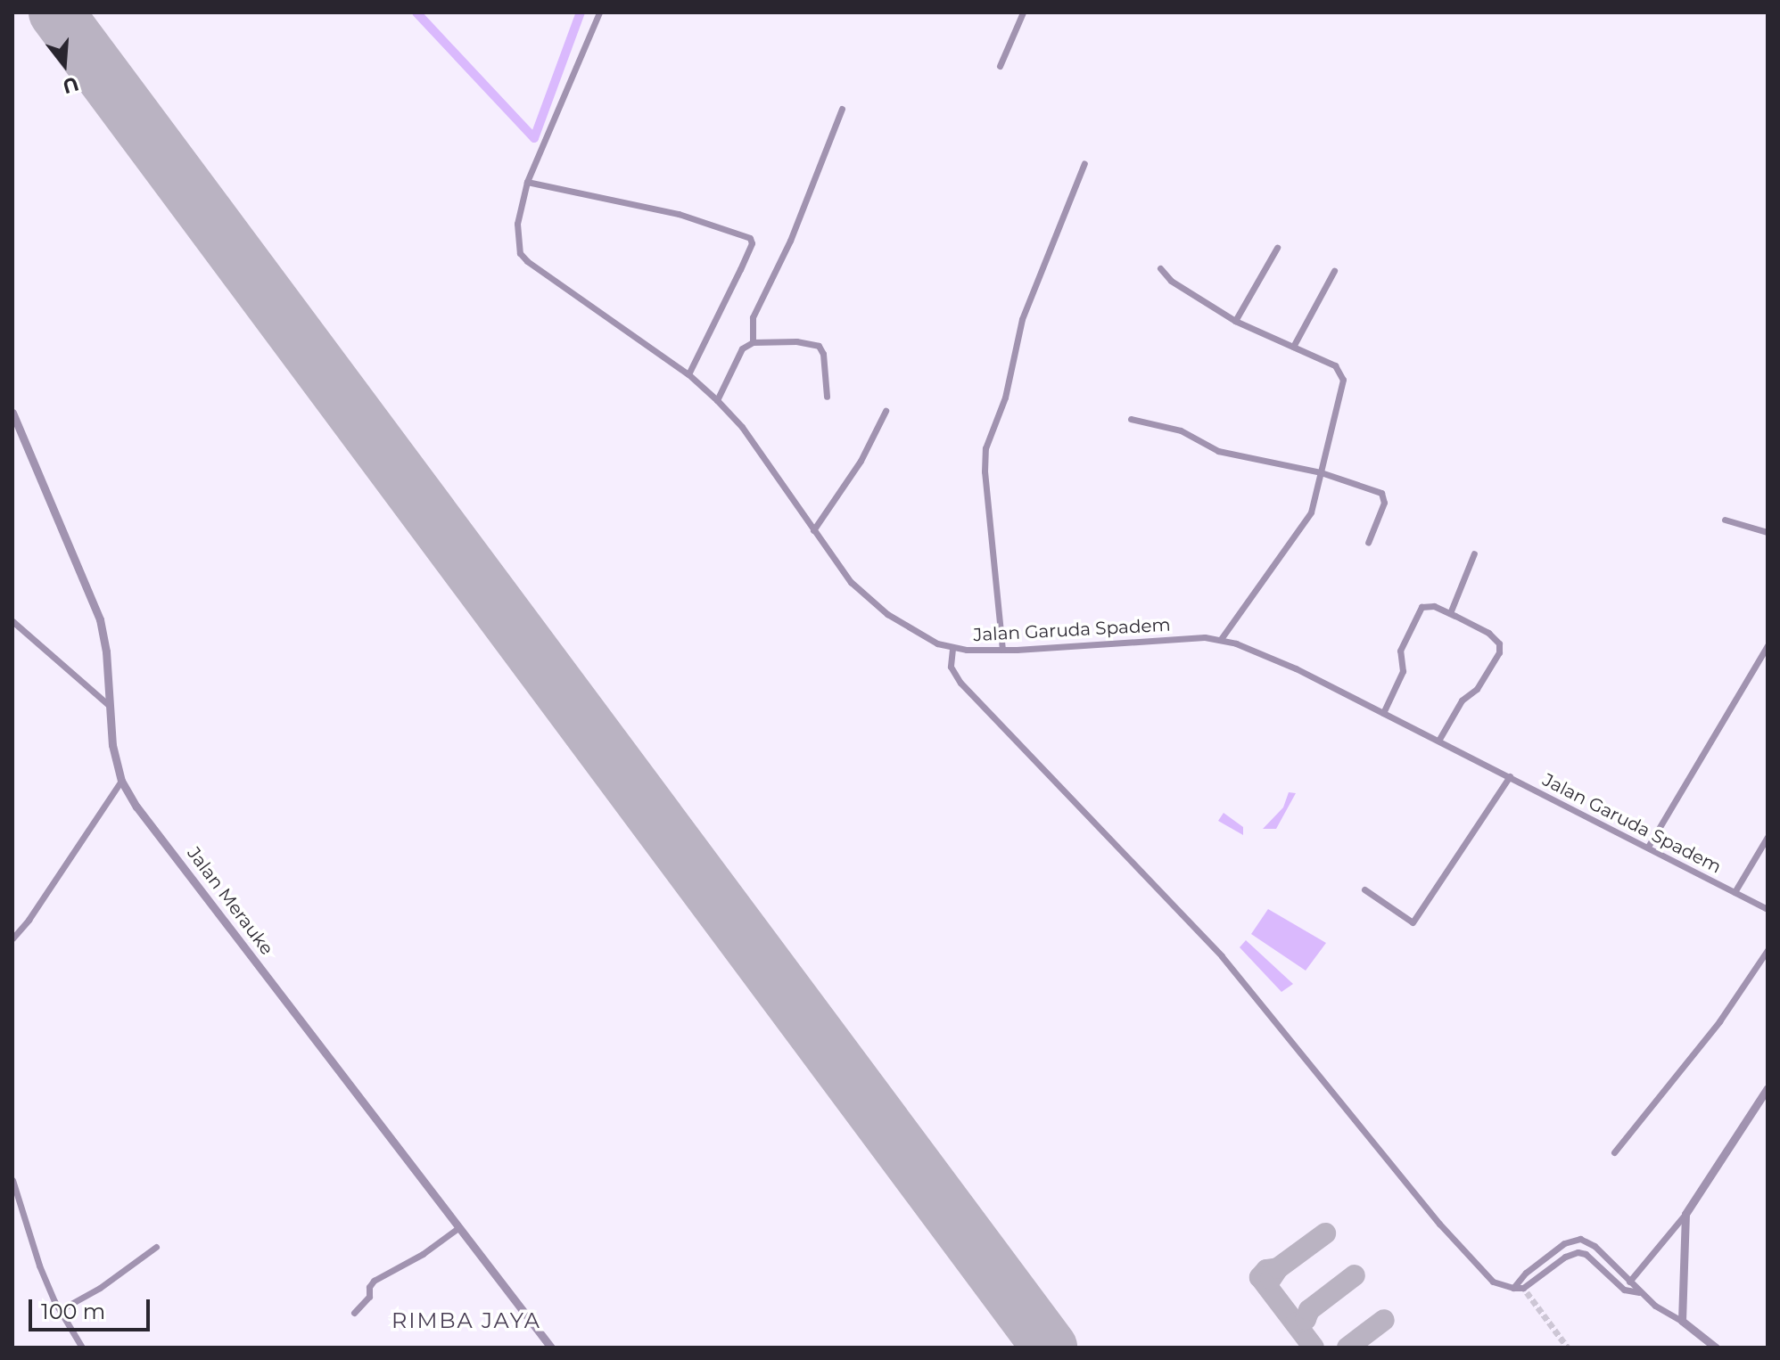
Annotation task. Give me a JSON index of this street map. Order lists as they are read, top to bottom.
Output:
{
  "streets": {
    "street": ["Jalan Garuda Spadem", "Jalan Merauke"]
  },
  "districts": ["RIMBA JAYA"],
  "scale_bar": "100 m",
  "north": "bottom"
}
